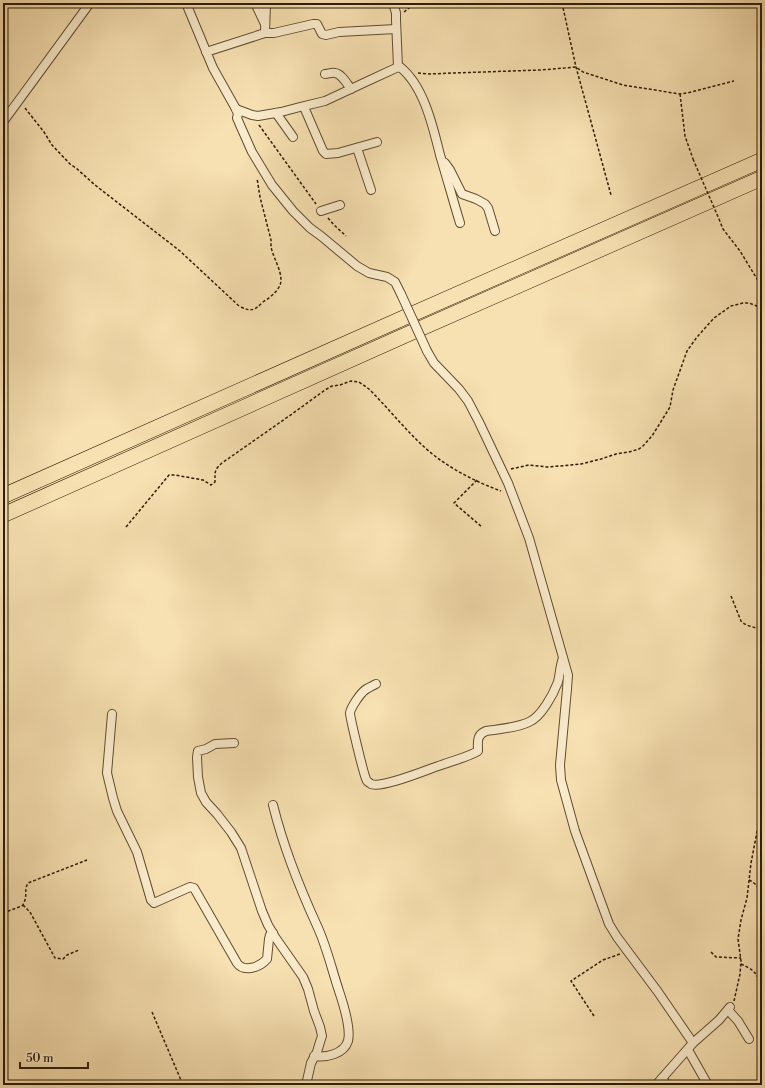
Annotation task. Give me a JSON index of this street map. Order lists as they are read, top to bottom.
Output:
{
  "scale_bar": "50 m"
}
